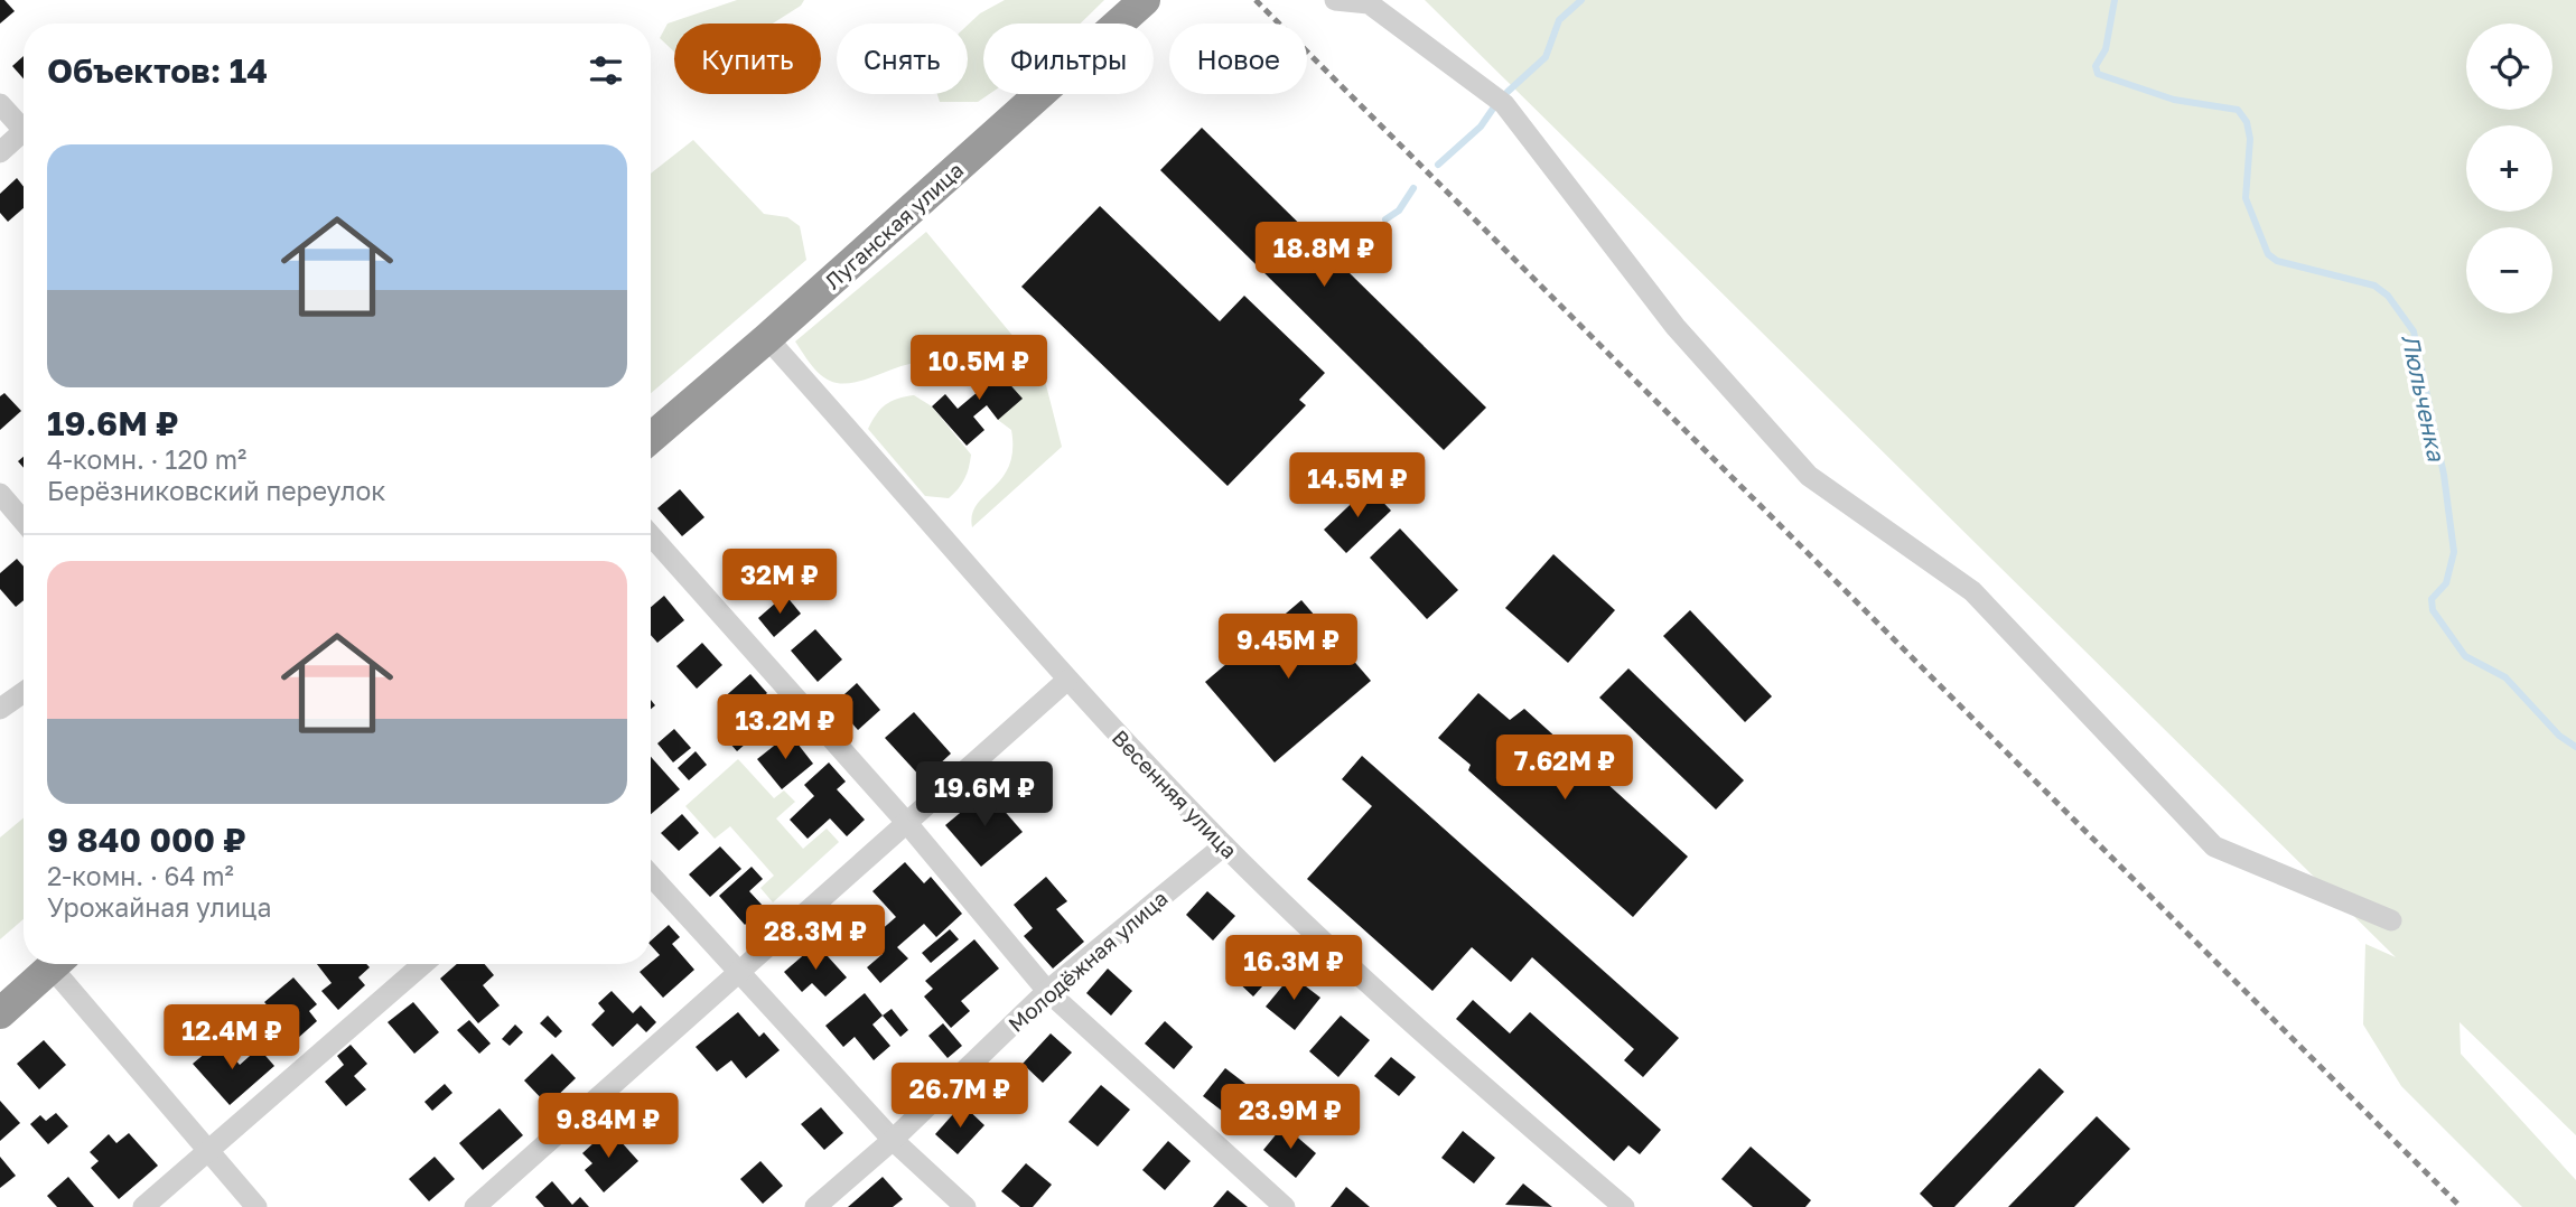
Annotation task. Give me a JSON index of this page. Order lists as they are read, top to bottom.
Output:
{
  "streets": {
    "highway": ["Луганская улица"],
    "street": ["Весенняя улица", "Молодёжная улица"]
  },
  "crossings": [
    ["Луганская улица", "Весенняя улица"],
    ["Весенняя улица", "Молодёжная улица"]
  ],
  "water": ["Люльченка"],
  "page": {
    "map_buttons": ["+", "−"],
    "chip": [
      "Купить",
      "Снять",
      "Фильтры",
      "Новое"
    ],
    "heading": "Объектов: 14",
    "list": [
      {
        "name": "19.6M ₽",
        "note": "4-комн. · 120 m² · Берёзниковский переулок"
      },
      {
        "name": "9 840 000 ₽",
        "note": "2-комн. · 64 m² · Урожайная улица"
      }
    ],
    "price": [
      "18.8M ₽",
      "10.5M ₽",
      "14.5M ₽",
      "32M ₽",
      "9.45M ₽",
      "13.2M ₽",
      "7.62M ₽",
      "19.6M ₽",
      "28.3M ₽",
      "16.3M ₽",
      "12.4M ₽",
      "26.7M ₽",
      "23.9M ₽",
      "9.84M ₽"
    ]
  }
}
